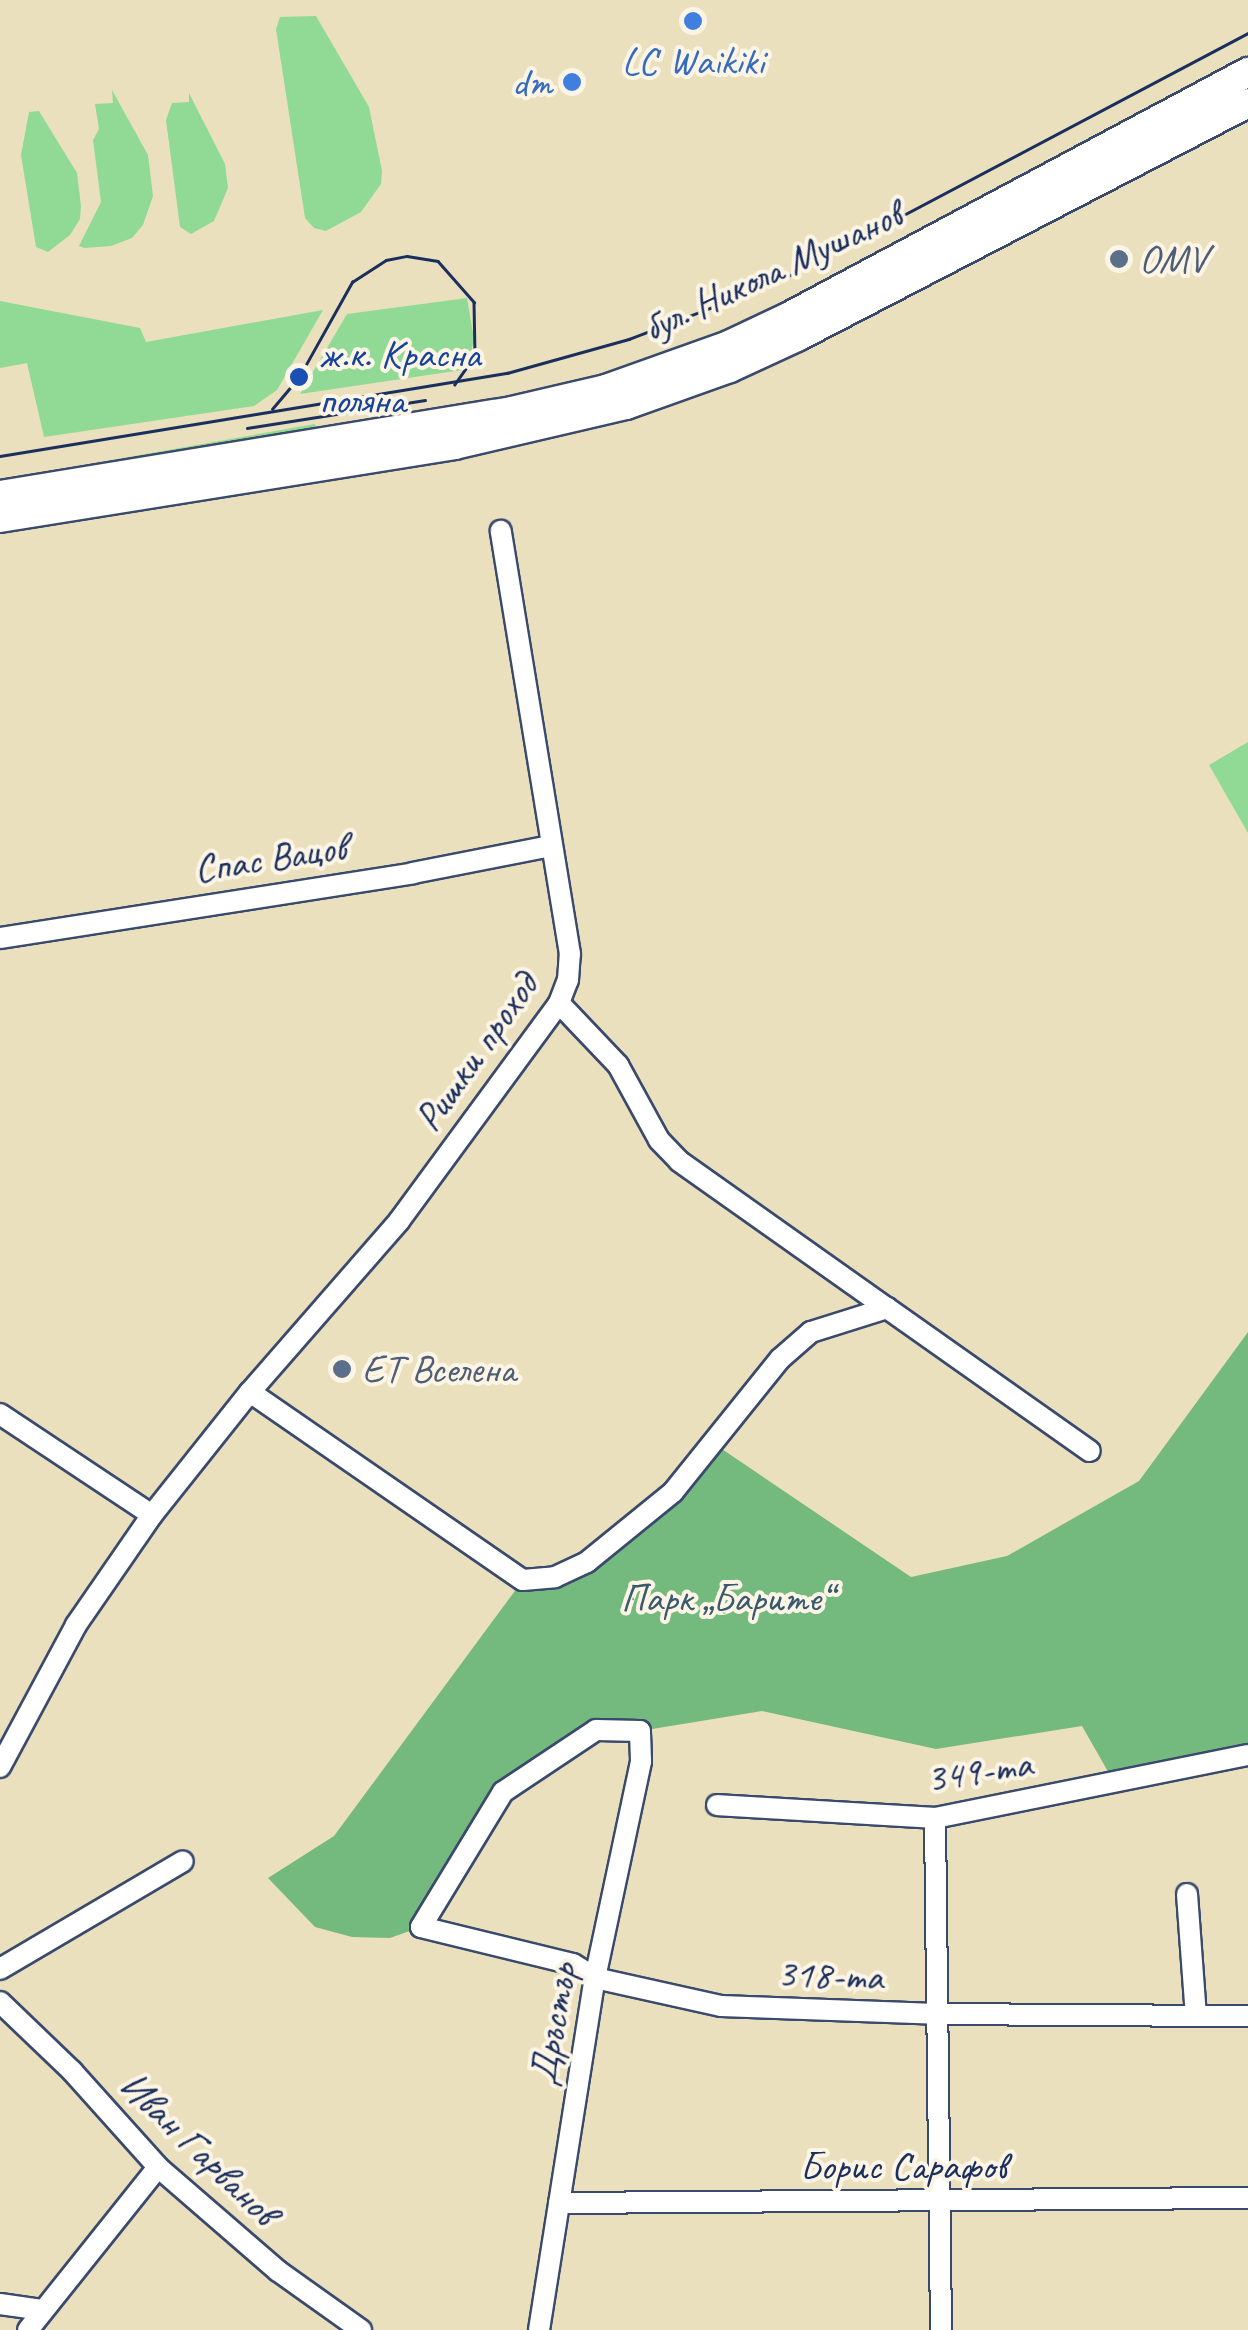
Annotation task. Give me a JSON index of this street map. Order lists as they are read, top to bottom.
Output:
{
  "streets": {
    "main road": ["бул. Никола Мушанов"],
    "street": [
      "Спас Вацов",
      "Ришки проход",
      "349-та",
      "318-та",
      "Дръстър",
      "Иван Гарванов",
      "Борис Сарафов"
    ]
  },
  "crossings": [
    ["Спас Вацов", "Ришки проход"],
    ["318-та", "Дръстър"],
    ["Дръстър", "Борис Сарафов"]
  ],
  "parks": ["Парк „Барите“"],
  "places": [
    "LC Waikiki",
    "dm",
    "OMV",
    "ж.к. Красна поляна",
    "ЕТ Вселена"
  ]
}
